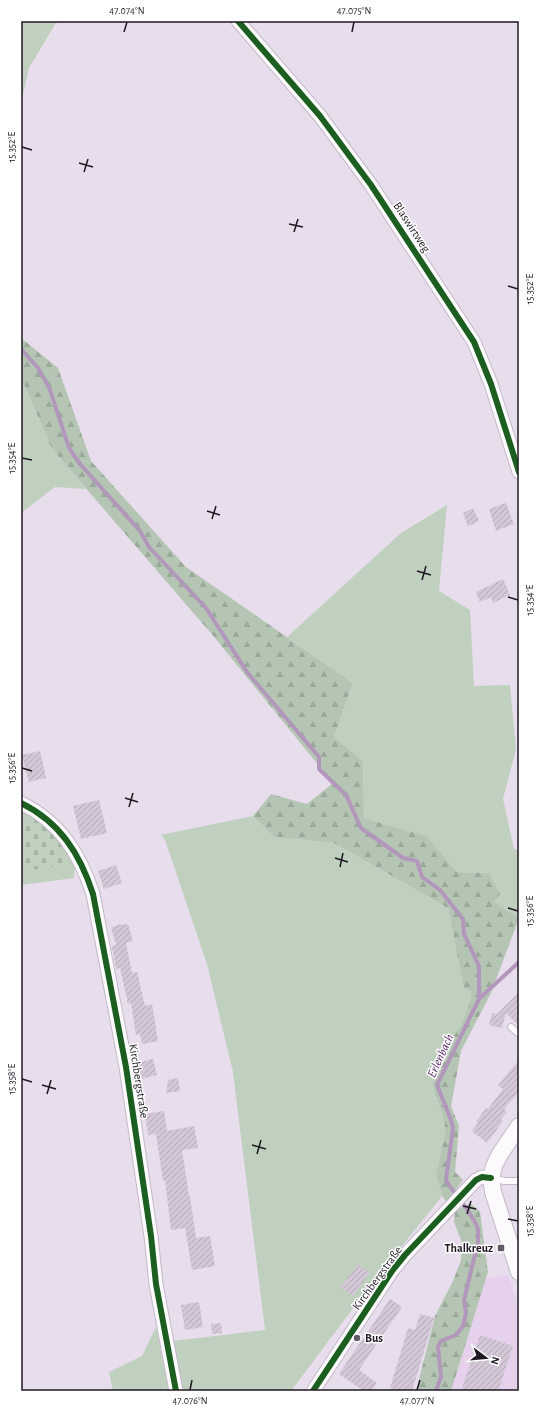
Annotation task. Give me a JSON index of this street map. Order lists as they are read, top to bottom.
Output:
{
  "streets": {
    "street": ["Blaswirtweg", "Kirchbergstraße"]
  },
  "water": ["Erlenbach"],
  "places": {
    "transit": ["Thalkreuz"],
    "other": ["Bus"]
  },
  "north": "right",
  "coordinates": [
    "47.074°N",
    "47.075°N",
    "15.352°E",
    "15.354°E",
    "15.356°E",
    "15.358°E",
    "47.076°N",
    "47.077°N"
  ]
}
